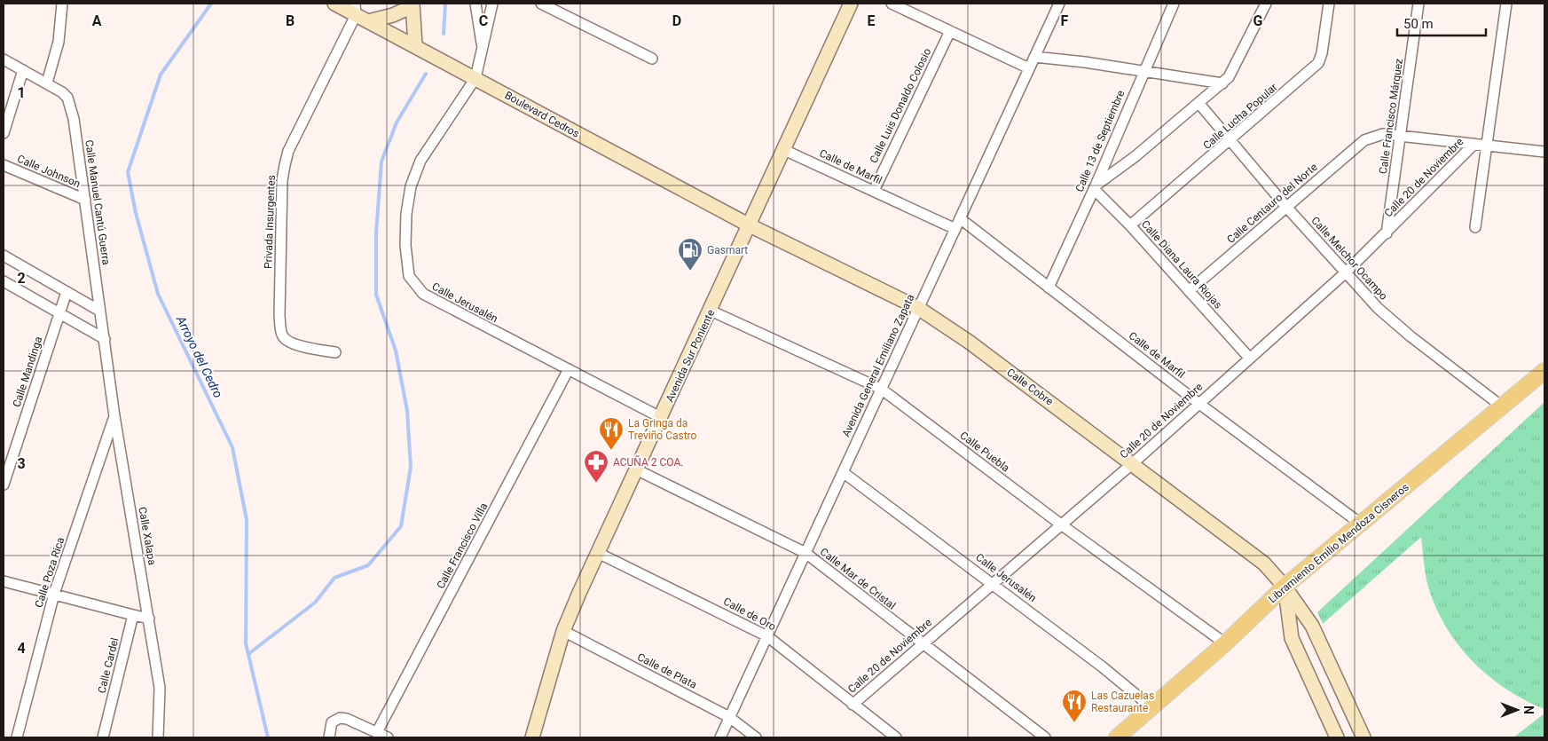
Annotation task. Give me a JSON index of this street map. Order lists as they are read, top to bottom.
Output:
{
  "streets": {
    "main road": [
      "Boulevard Cedros",
      "Avenida Sur Poniente",
      "Calle Cobre",
      "Libramiento Emilio Mendoza Cisneros"
    ],
    "street": [
      "Calle Luis Donaldo Colosio",
      "Calle Lucha Popular",
      "Calle Francisco Márquez",
      "Calle 13 de Septiembre",
      "Calle de Marfil",
      "Calle Johnson",
      "Calle 20 de Noviembre",
      "Calle Manuel Cantú Guerra",
      "Calle Centauro del Norte",
      "Privada Insurgentes",
      "Calle Melchor Ocampo",
      "Calle Diana Laura Riojas",
      "Calle Jerusalén",
      "Avenida General Emiliano Zapata",
      "Calle Mandinga",
      "Calle Puebla",
      "Calle Xalapa",
      "Calle Francisco Villa",
      "Calle Poza Rica",
      "Calle Mar de Cristal",
      "Calle de Oro",
      "Calle Cardel",
      "Calle de Plata"
    ]
  },
  "crossings": [
    ["Calle Luis Donaldo Colosio", "Calle de Marfil"],
    ["Boulevard Cedros", "Privada Insurgentes"],
    ["Boulevard Cedros", "Calle Jerusalén"],
    ["Boulevard Cedros", "Avenida Sur Poniente"],
    ["Boulevard Cedros", "Calle Cobre"],
    ["Calle Lucha Popular", "Calle Melchor Ocampo"],
    ["Calle Lucha Popular", "Calle Diana Laura Riojas"],
    ["Calle Francisco Márquez", "Calle 20 de Noviembre"],
    ["Calle Francisco Márquez", "Calle Centauro del Norte"],
    ["Calle 13 de Septiembre", "Calle de Marfil"],
    ["Calle 13 de Septiembre", "Calle Diana Laura Riojas"],
    ["Calle de Marfil", "Calle 20 de Noviembre"],
    ["Calle de Marfil", "Avenida Sur Poniente"],
    ["Calle de Marfil", "Avenida General Emiliano Zapata"],
    ["Calle de Marfil", "Libramiento Emilio Mendoza Cisneros"],
    ["Calle Johnson", "Calle Manuel Cantú Guerra"],
    ["Calle 20 de Noviembre", "Calle Melchor Ocampo"],
    ["Calle 20 de Noviembre", "Calle Diana Laura Riojas"],
    ["Calle 20 de Noviembre", "Calle Jerusalén"],
    ["Calle 20 de Noviembre", "Calle Cobre"],
    ["Calle 20 de Noviembre", "Calle Puebla"],
    ["Calle 20 de Noviembre", "Calle Mar de Cristal"],
    ["Calle 20 de Noviembre", "Calle de Oro"],
    ["Calle Manuel Cantú Guerra", "Calle Xalapa"],
    ["Calle Centauro del Norte", "Calle Melchor Ocampo"],
    ["Calle Centauro del Norte", "Calle Diana Laura Riojas"],
    ["Calle Melchor Ocampo", "Libramiento Emilio Mendoza Cisneros"],
    ["Calle Jerusalén", "Avenida Sur Poniente"],
    ["Calle Jerusalén", "Avenida General Emiliano Zapata"],
    ["Calle Jerusalén", "Libramiento Emilio Mendoza Cisneros"],
    ["Calle Jerusalén", "Calle Francisco Villa"],
    ["Avenida Sur Poniente", "Calle Cobre"],
    ["Avenida Sur Poniente", "Calle Puebla"],
    ["Avenida Sur Poniente", "Calle Mar de Cristal"],
    ["Avenida Sur Poniente", "Calle de Oro"],
    ["Avenida Sur Poniente", "Calle de Plata"],
    ["Avenida General Emiliano Zapata", "Calle Cobre"],
    ["Avenida General Emiliano Zapata", "Calle Puebla"],
    ["Avenida General Emiliano Zapata", "Calle Mar de Cristal"],
    ["Avenida General Emiliano Zapata", "Calle de Oro"],
    ["Avenida General Emiliano Zapata", "Calle de Plata"],
    ["Calle Cobre", "Libramiento Emilio Mendoza Cisneros"],
    ["Calle Puebla", "Libramiento Emilio Mendoza Cisneros"],
    ["Calle Xalapa", "Calle Poza Rica"]
  ],
  "water": ["Arroyo del Cedro"],
  "places": {
    "fuel station": ["Gasmart"],
    "restaurant": ["La Gringa da Treviño Castro", "Las Cazuelas Restaurante"],
    "pharmacy": ["ACUÑA 2 COA."]
  },
  "scale_bar": "50 m",
  "north": "right",
  "grid": {
    "columns": [
      "A",
      "B",
      "C",
      "D",
      "E",
      "F",
      "G"
    ],
    "rows": [
      "1",
      "2",
      "3",
      "4"
    ]
  }
}
